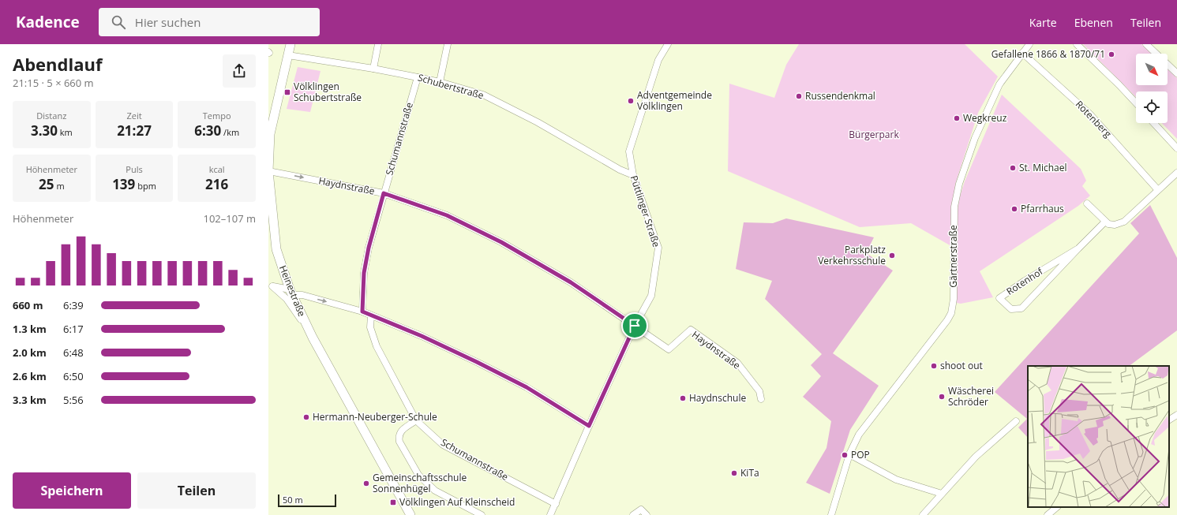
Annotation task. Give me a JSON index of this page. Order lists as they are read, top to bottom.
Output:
{
  "streets": {
    "main road": ["Heinestraße"],
    "street": [
      "Schubertstraße",
      "Rotenberg",
      "Schumannstraße",
      "Haydnstraße",
      "Püttlinger Straße",
      "Gärtnerstraße",
      "Rotenhof"
    ]
  },
  "crossings": [
    ["Schubertstraße", "Schumannstraße"],
    ["Schubertstraße", "Püttlinger Straße"],
    ["Schubertstraße", "Heinestraße"],
    ["Rotenberg", "Gärtnerstraße"],
    ["Schumannstraße", "Haydnstraße"],
    ["Schumannstraße", "Püttlinger Straße"],
    ["Haydnstraße", "Püttlinger Straße"],
    ["Haydnstraße", "Heinestraße"]
  ],
  "parks": ["Bürgerpark"],
  "places": {
    "other": [
      "Gefallene 1866 & 1870/71",
      "Russendenkmal",
      "Adventgemeinde Völklingen",
      "Wegkreuz",
      "St. Michael",
      "Pfarrhaus",
      "Parkplatz Verkehrsschule",
      "shoot out",
      "Wäscherei Schröder",
      "Haydnschule",
      "Hermann-Neuberger-Schule",
      "POP",
      "KiTa",
      "Gemeinschaftsschule Sonnenhügel"
    ],
    "transit": ["Völklingen Schubertstraße", "Völklingen Auf Kleinscheid"]
  },
  "scale_bar": "50 m",
  "north": "bottom right",
  "page": {
    "header": "Kadence",
    "search": "Hier suchen",
    "nav": ["Karte", "Ebenen", "Teilen"],
    "heading": ["Abendlauf", "21:15 · 5 × 660 m"],
    "stats": [
      ["Distanz", "3.30 km"],
      ["Zeit", "21:27"],
      ["Tempo", "6:30 /km"],
      ["Höhenmeter", "25 m"],
      ["Puls", "139 bpm"],
      ["kcal", "216"]
    ],
    "chart": ["Höhenmeter", "102–107 m"],
    "list": [
      {
        "name": "660 m",
        "note": "6:39"
      },
      {
        "name": "1.3 km",
        "note": "6:17"
      },
      {
        "name": "2.0 km",
        "note": "6:48"
      },
      {
        "name": "2.6 km",
        "note": "6:50"
      },
      {
        "name": "3.3 km",
        "note": "5:56"
      }
    ],
    "buttons": ["Speichern", "Teilen"],
    "scale": "50 m"
  }
}
